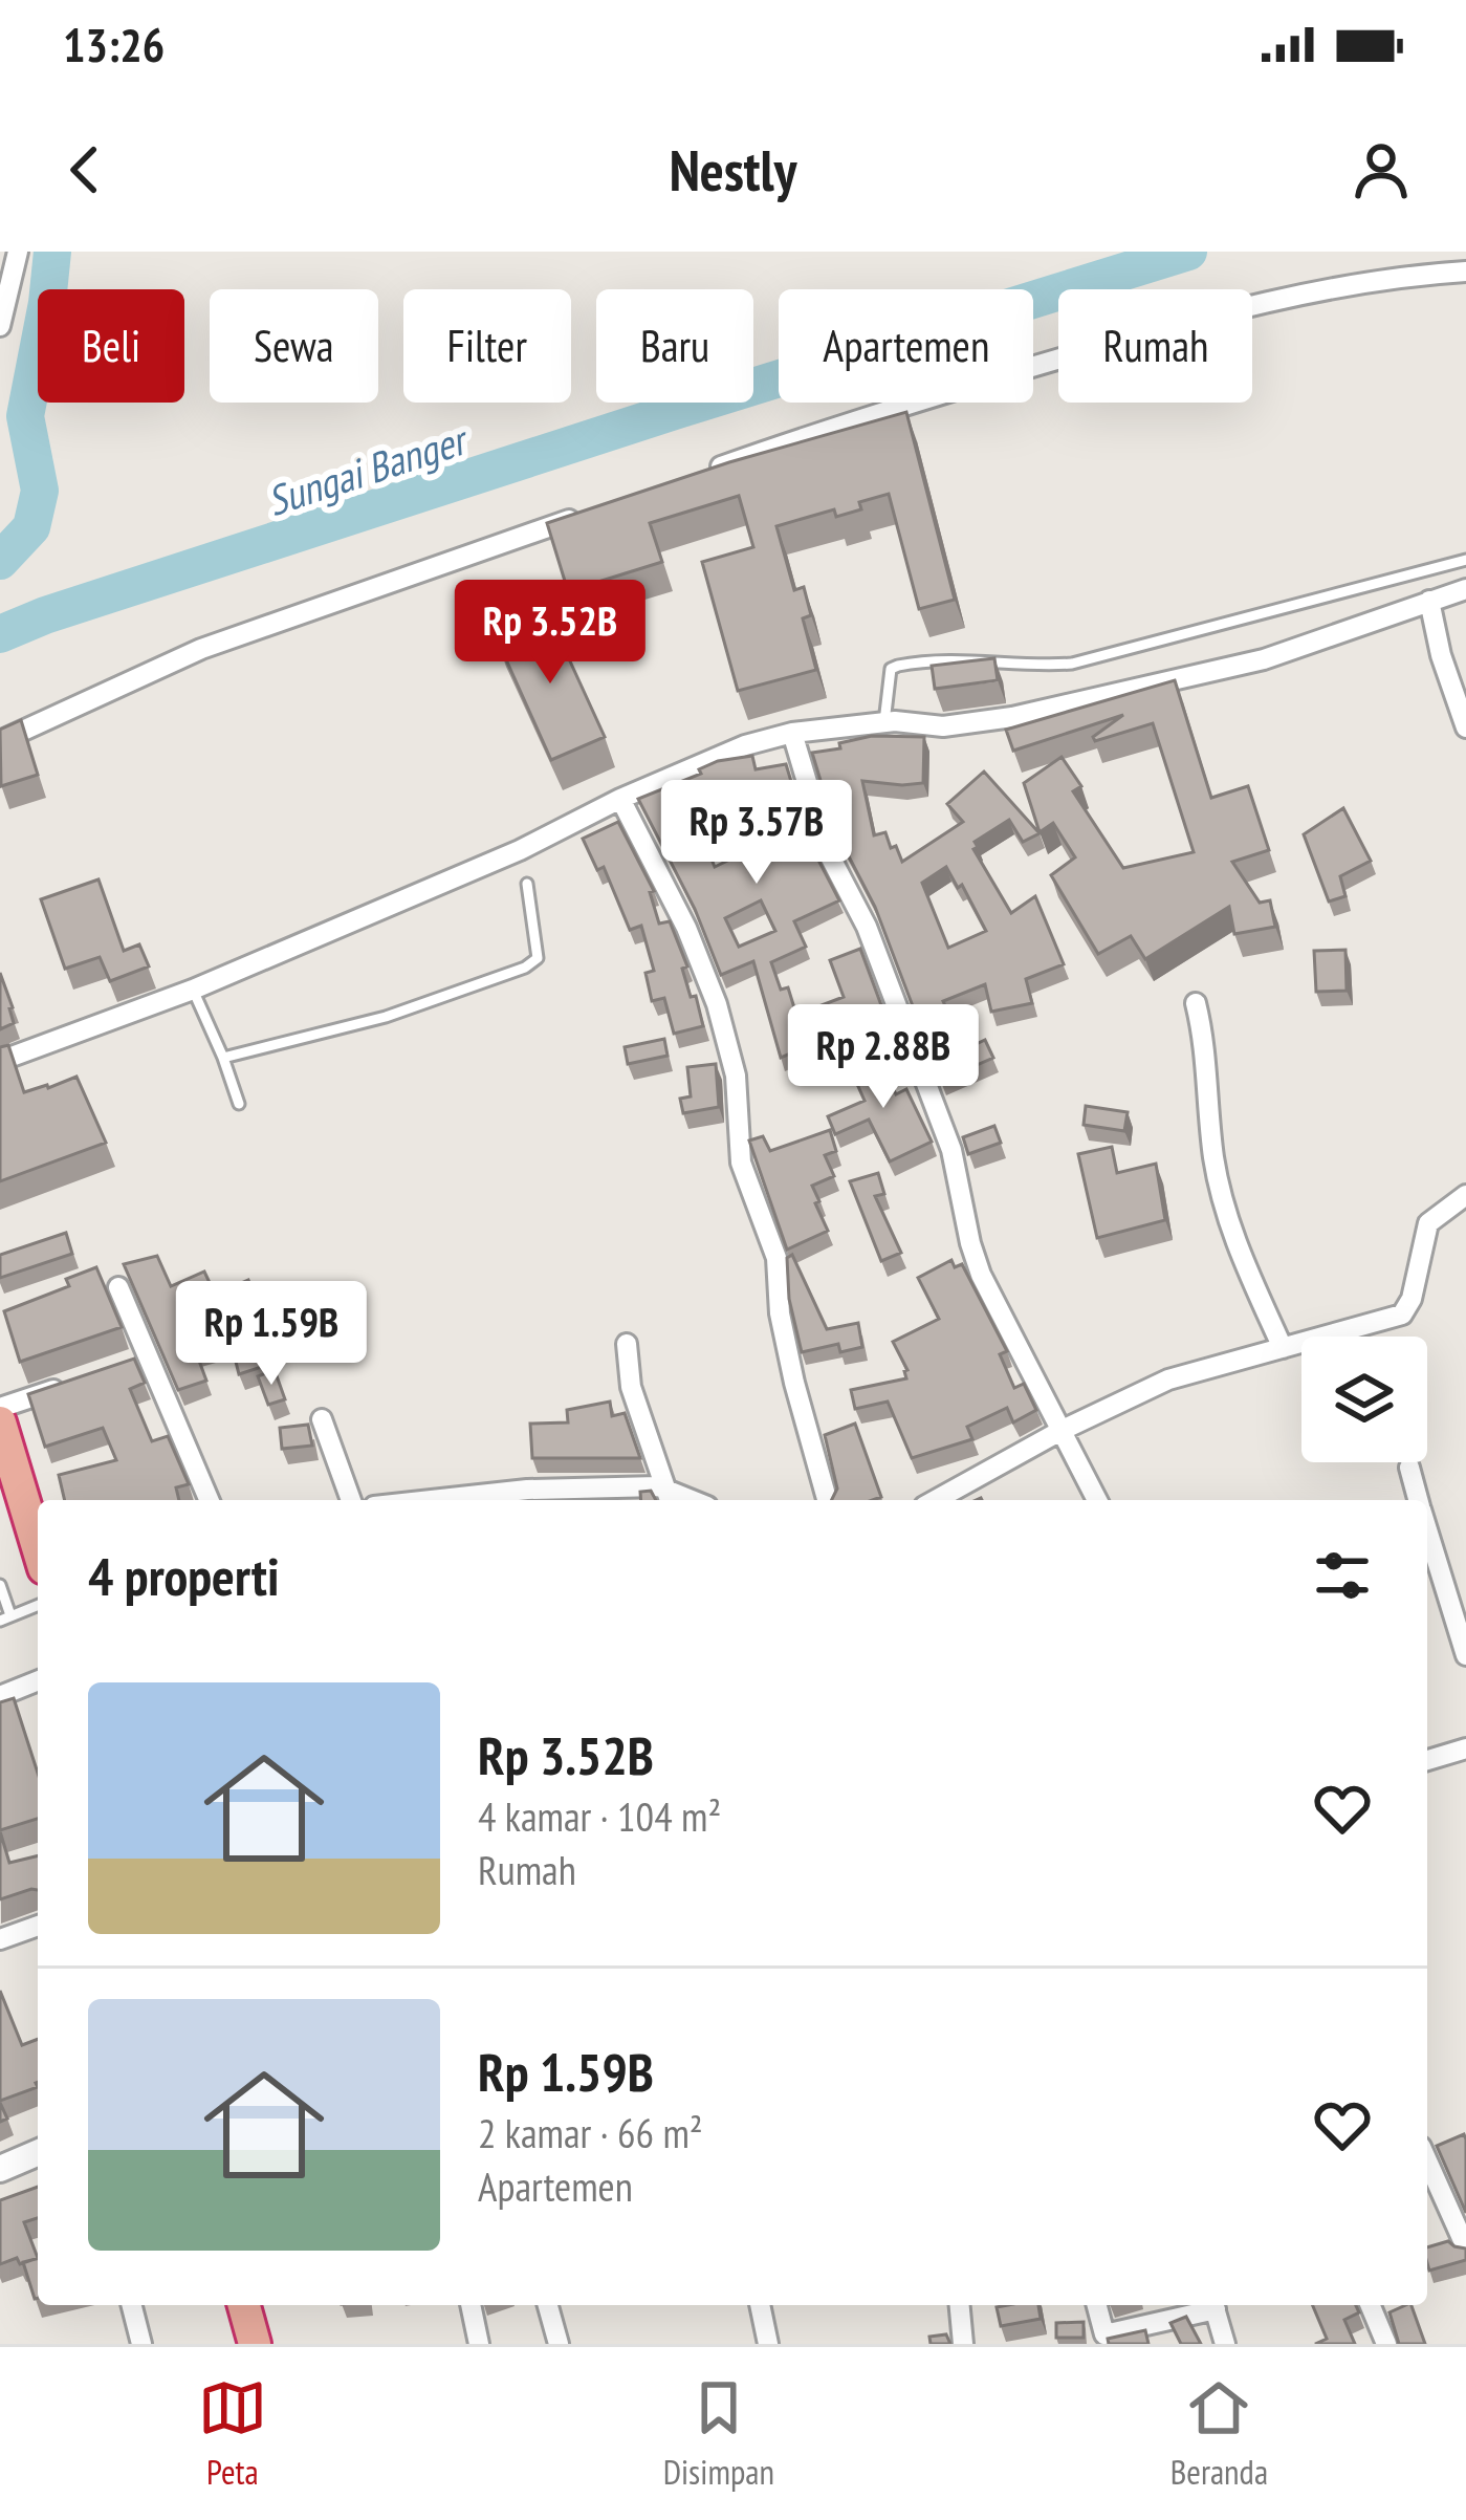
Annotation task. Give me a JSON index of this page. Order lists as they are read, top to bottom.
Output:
{
  "water": ["Sungai Banger"],
  "page": {
    "status": "13:26",
    "header": "Nestly",
    "chip": [
      "Beli",
      "Sewa",
      "Filter",
      "Baru",
      "Apartemen",
      "Rumah"
    ],
    "price": [
      "Rp 3.52B",
      "Rp 3.57B",
      "Rp 2.88B",
      "Rp 1.59B"
    ],
    "heading": "4 properti",
    "list": [
      {
        "name": "Rp 3.52B",
        "note": "4 kamar · 104 m² · Rumah"
      },
      {
        "name": "Rp 1.59B",
        "note": "2 kamar · 66 m² · Apartemen"
      }
    ],
    "tabs": ["Peta", "Disimpan", "Beranda"]
  }
}
